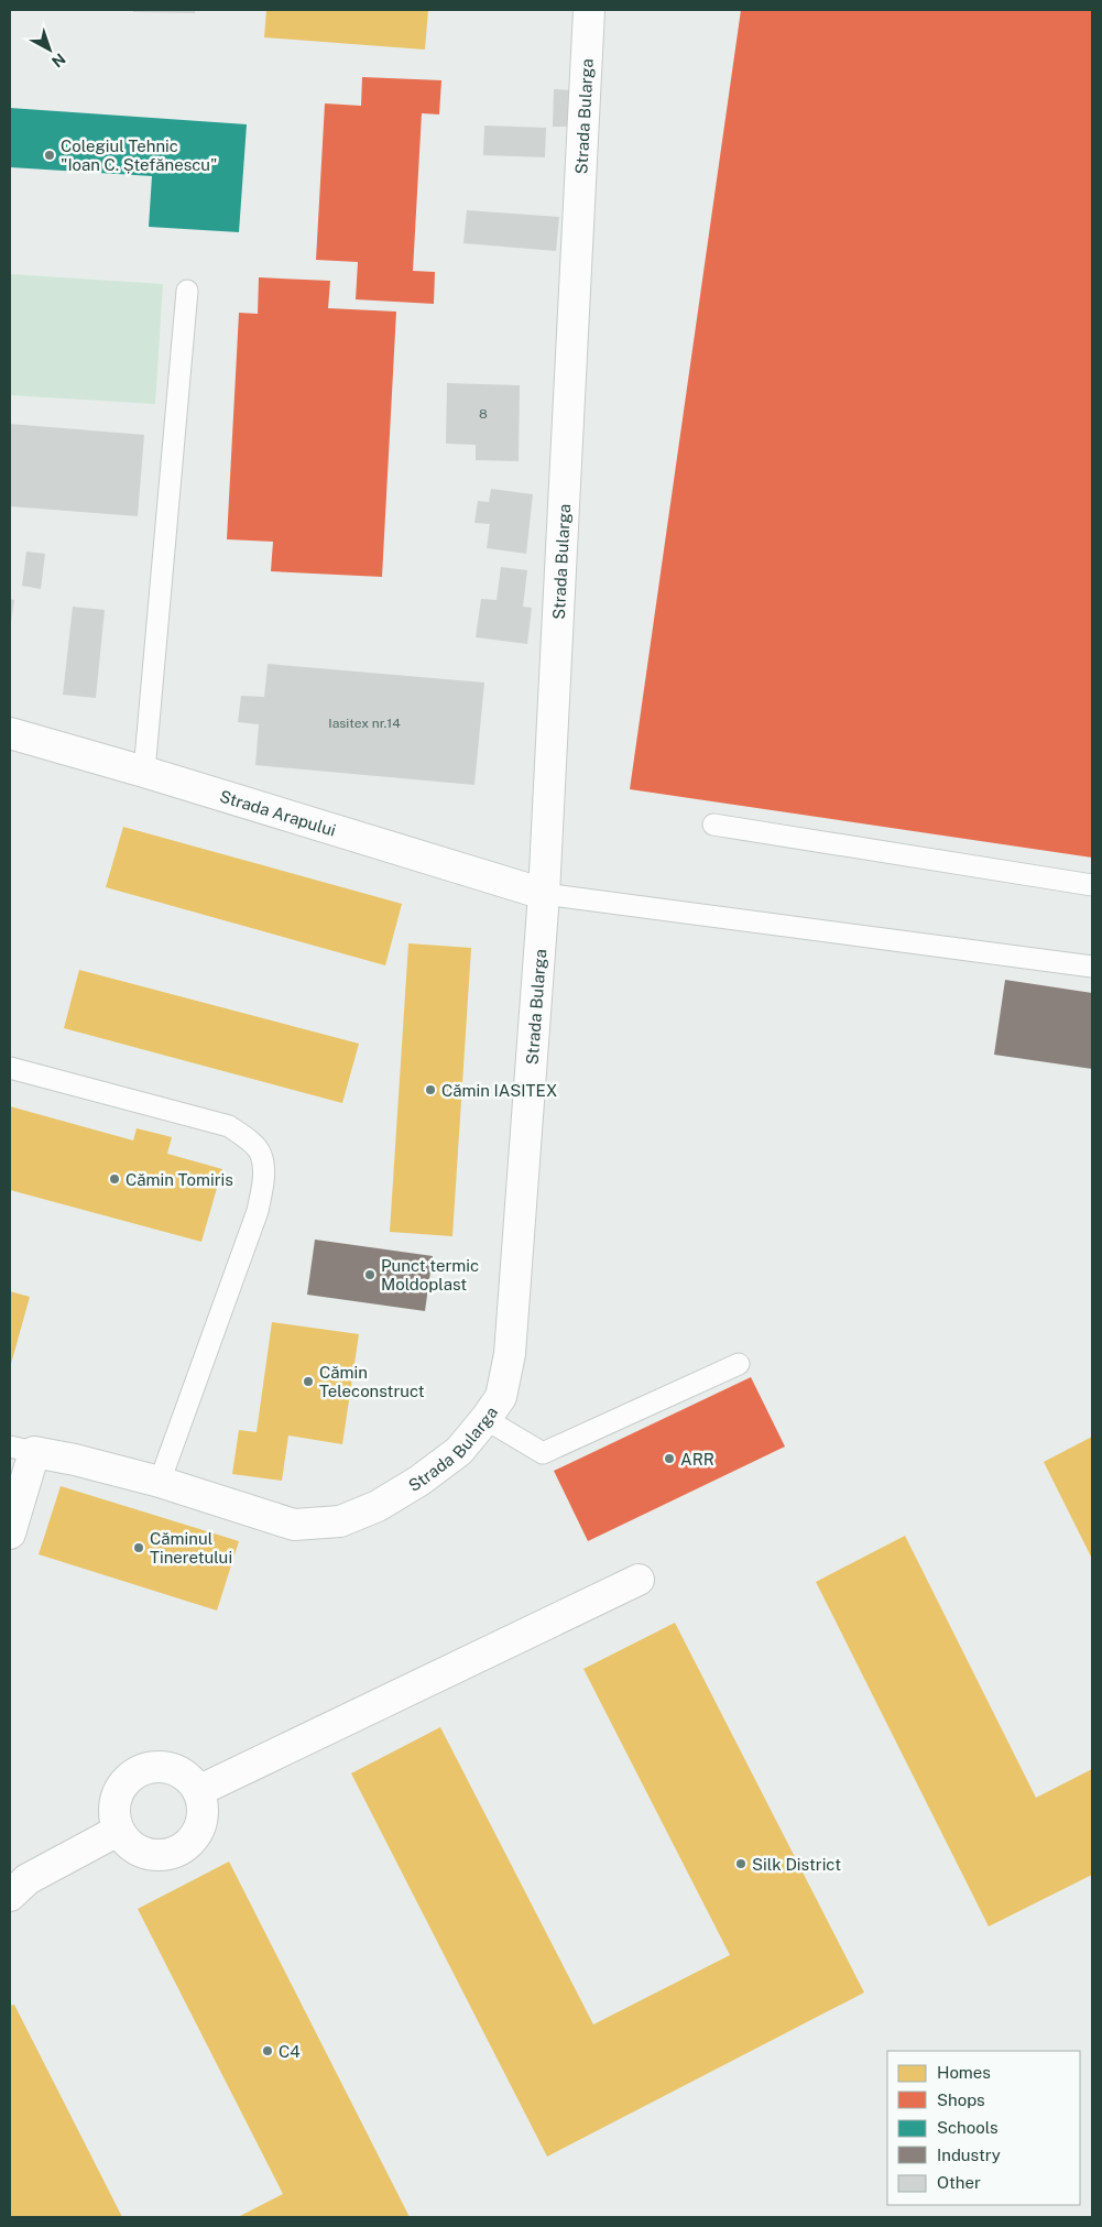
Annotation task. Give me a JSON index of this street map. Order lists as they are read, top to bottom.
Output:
{
  "streets": {
    "street": ["Strada Bularga", "Strada Arapului"]
  },
  "crossings": [
    ["Strada Bularga", "Strada Arapului"]
  ],
  "places": [
    "Colegiul Tehnic \"Ioan C. Ștefănescu\"",
    "Cămin IASITEX",
    "Cămin Tomiris",
    "Punct termic Moldoplast",
    "Cămin Teleconstruct",
    "ARR",
    "Căminul Tineretului",
    "Silk District",
    "C4"
  ],
  "house_numbers": ["8", "Iasitex nr.14"],
  "legend": [
    "Homes",
    "Shops",
    "Schools",
    "Industry",
    "Other"
  ],
  "north": "bottom right"
}
